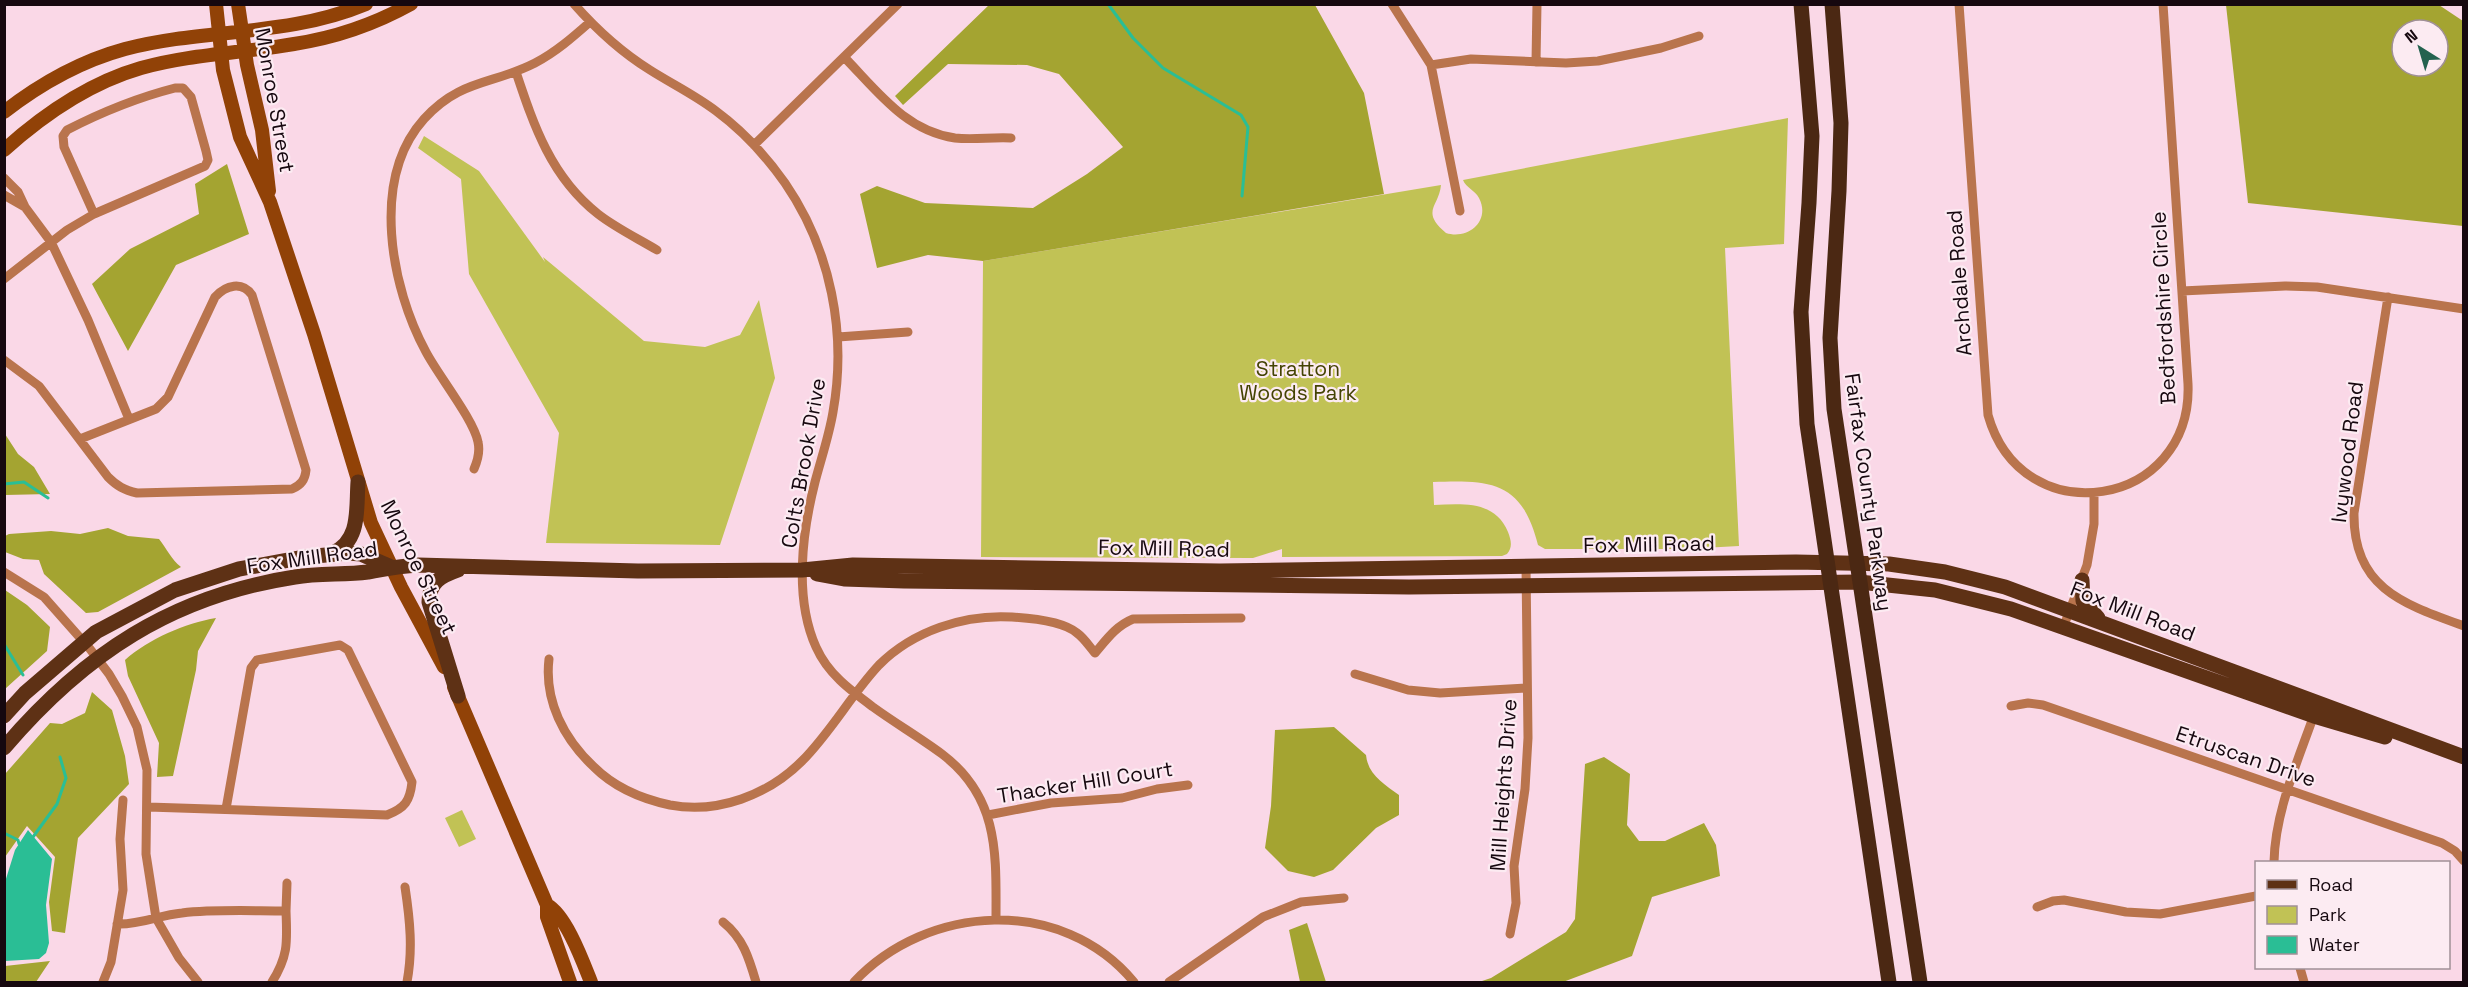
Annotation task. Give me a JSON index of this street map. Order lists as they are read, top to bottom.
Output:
{
  "streets": {
    "highway": ["Fairfax County Parkway"],
    "main road": ["Monroe Street", "Fox Mill Road"],
    "street": [
      "Archdale Road",
      "Bedfordshire Circle",
      "Ivywood Road",
      "Colts Brook Drive",
      "Etruscan Drive",
      "Thacker Hill Court",
      "Mill Heights Drive"
    ]
  },
  "crossings": [
    ["Monroe Street", "Fox Mill Road"],
    ["Archdale Road", "Bedfordshire Circle"],
    ["Colts Brook Drive", "Fox Mill Road"],
    ["Colts Brook Drive", "Thacker Hill Court"],
    ["Fairfax County Parkway", "Fox Mill Road"],
    ["Fox Mill Road", "Mill Heights Drive"]
  ],
  "parks": ["Stratton Woods Park"],
  "legend": ["Road", "Park", "Water"],
  "north": "top left"
}
